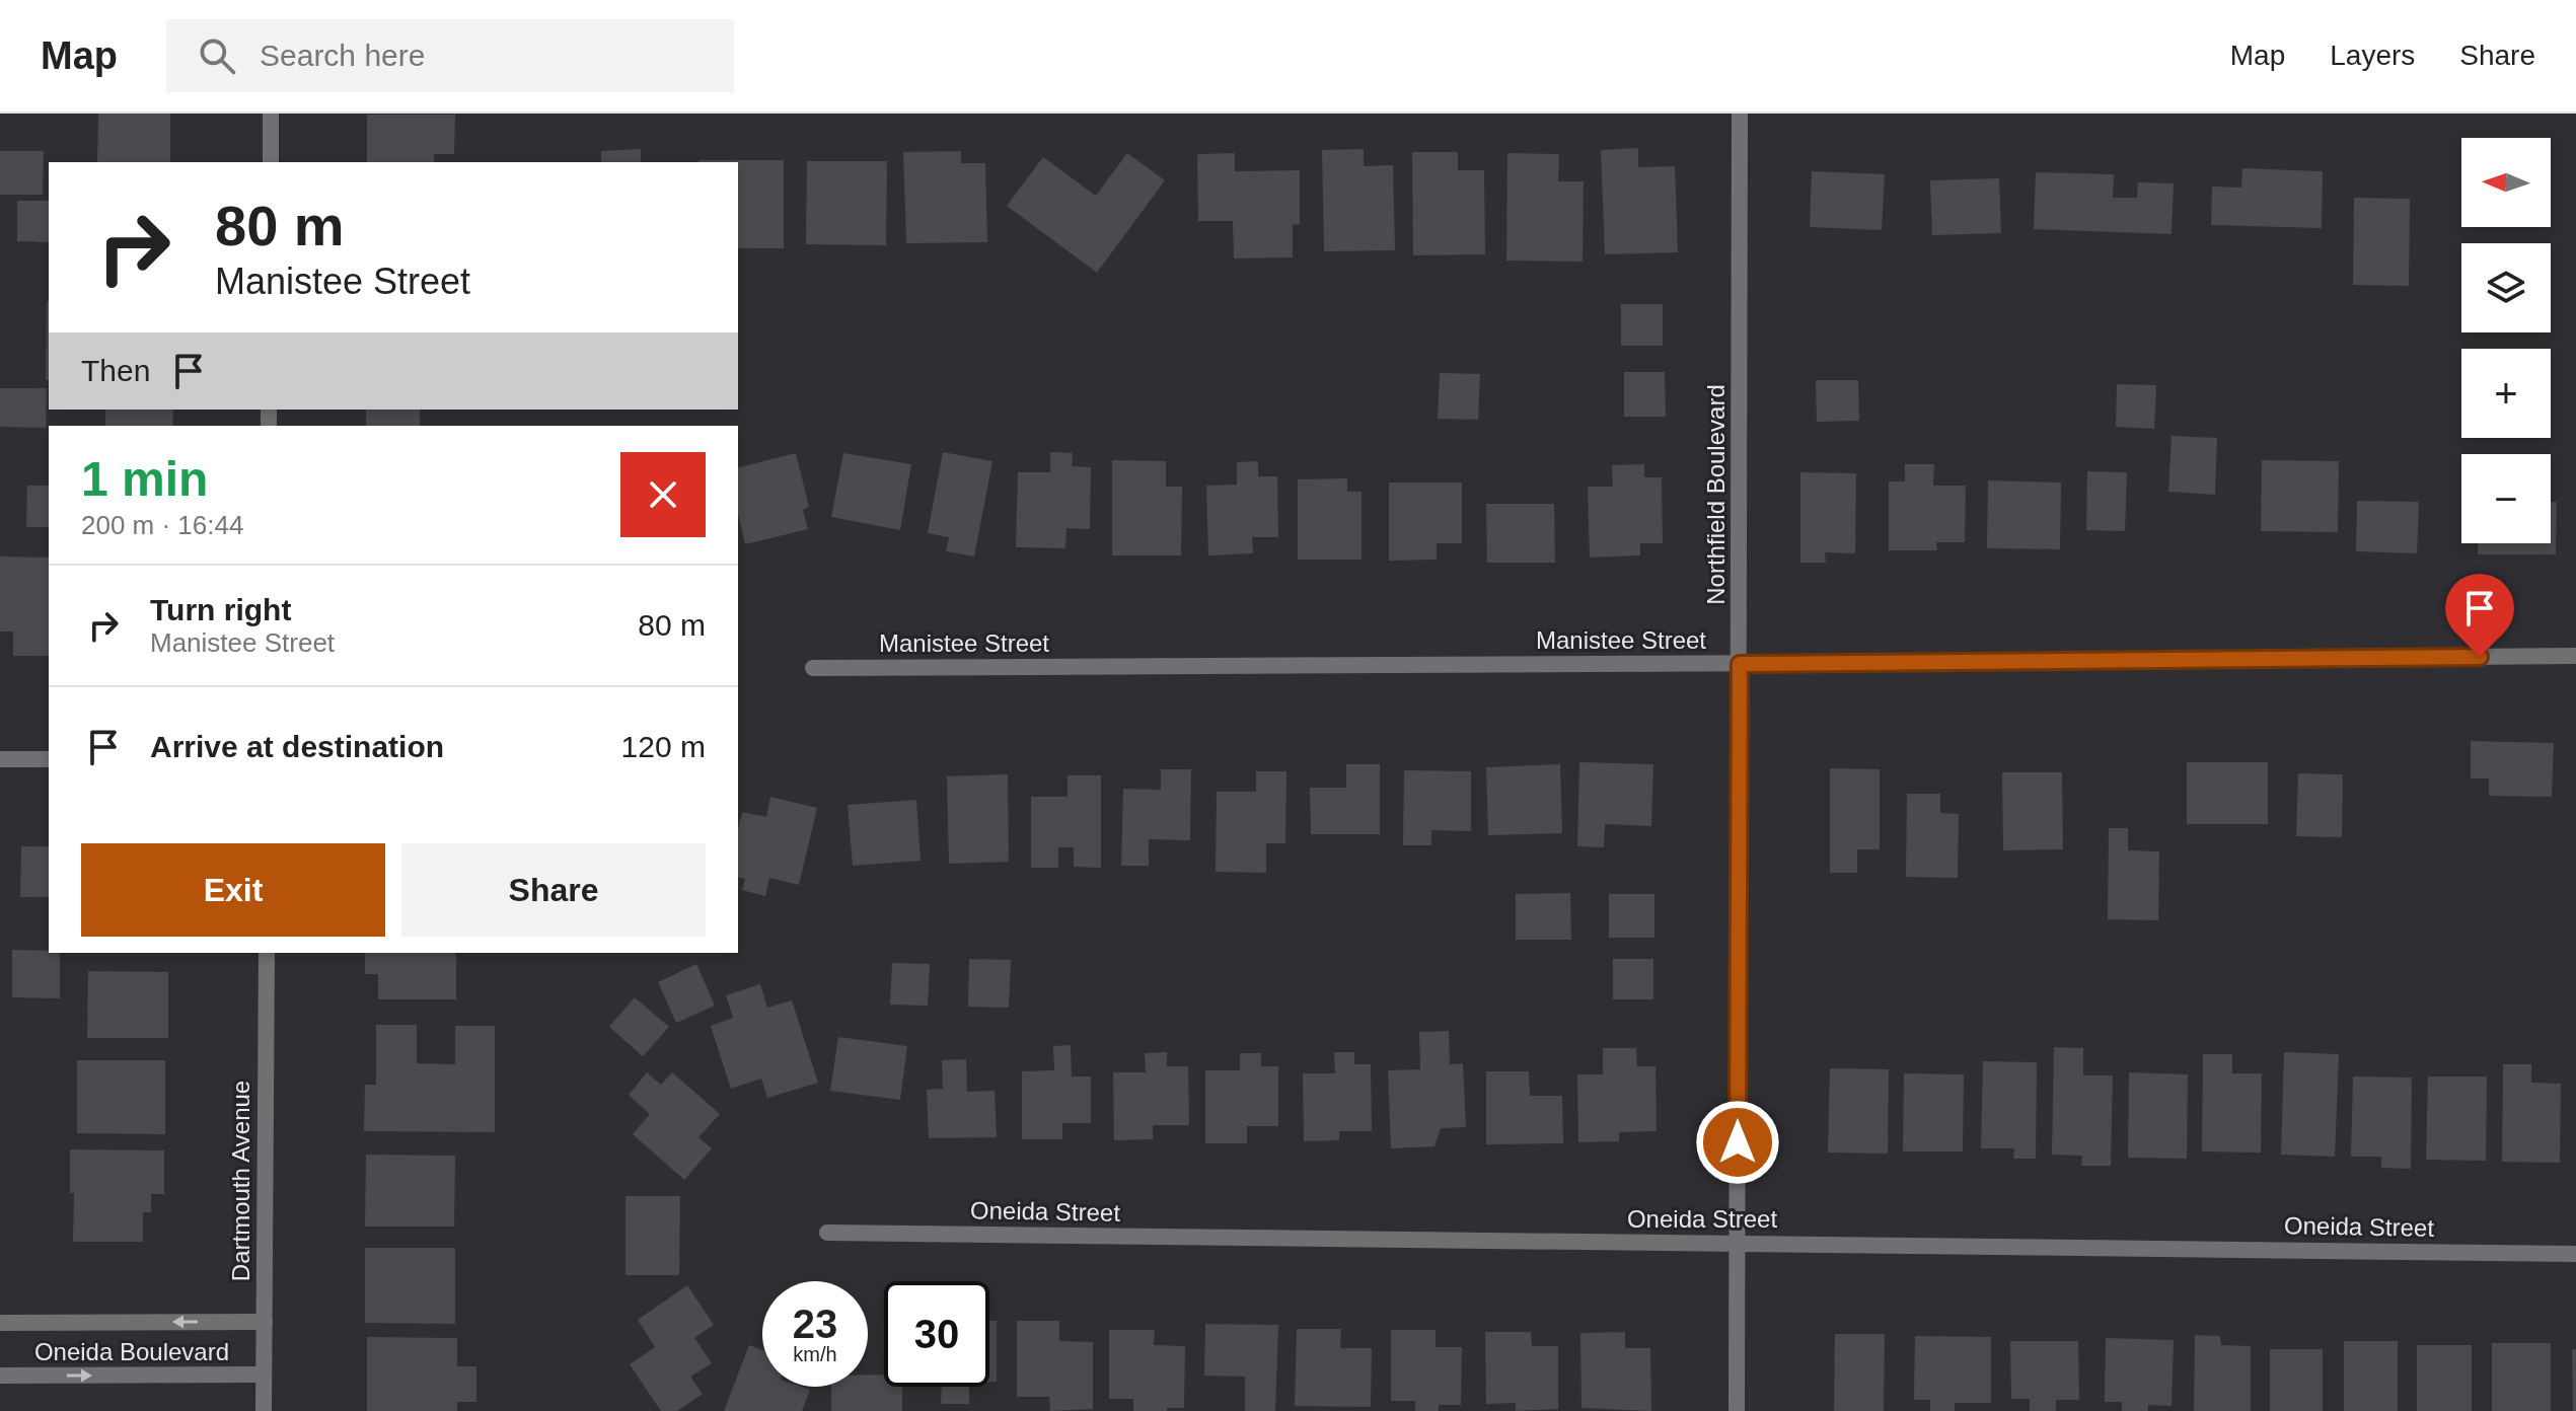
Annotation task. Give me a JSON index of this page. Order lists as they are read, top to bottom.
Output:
{
  "streets": {
    "street": [
      "Northfield Boulevard",
      "Manistee Street",
      "Dartmouth Avenue",
      "Oneida Street",
      "Oneida Boulevard"
    ]
  },
  "crossings": [
    ["Northfield Boulevard", "Manistee Street"],
    ["Northfield Boulevard", "Oneida Street"],
    ["Dartmouth Avenue", "Oneida Boulevard"]
  ],
  "north": "left",
  "page": {
    "header": "Map",
    "search": "Search here",
    "nav": ["Map", "Layers", "Share"],
    "map_buttons": ["+", "−"],
    "turn": ["80 m", "Manistee Street"],
    "then": "Then",
    "heading": ["1 min", "200 m · 16:44"],
    "list": [
      {
        "name": "Turn right",
        "note": "Manistee Street",
        "value": "80 m"
      },
      {
        "name": "Arrive at destination",
        "value": "120 m"
      }
    ],
    "buttons": ["Exit", "Share"],
    "speed": "23 km/h",
    "limit": "30"
  }
}
